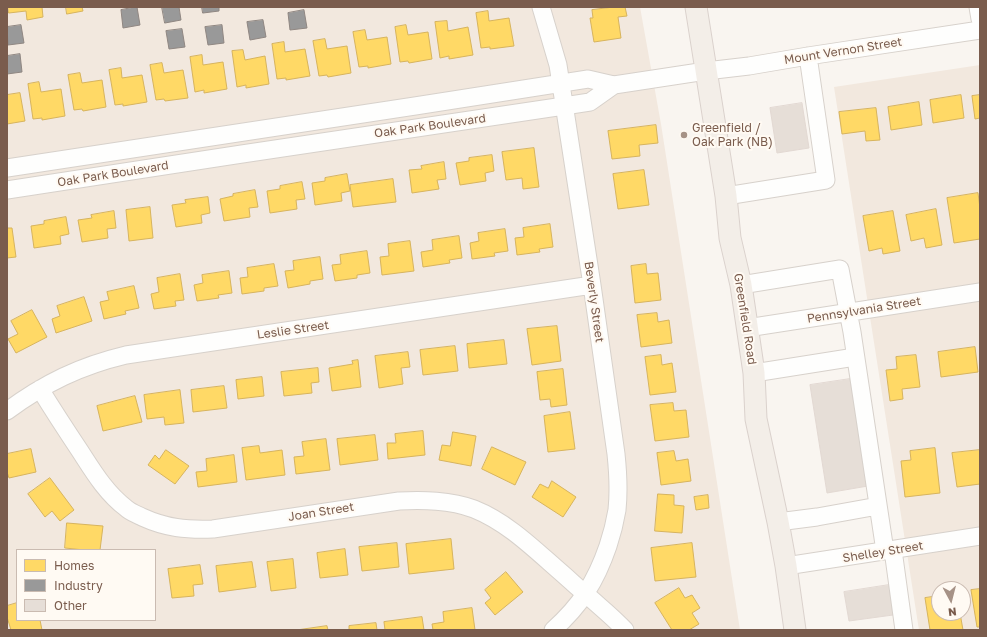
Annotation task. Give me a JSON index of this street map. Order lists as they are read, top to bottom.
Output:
{
  "streets": {
    "main road": ["Greenfield Road"],
    "street": [
      "Mount Vernon Street",
      "Oak Park Boulevard",
      "Beverly Street",
      "Pennsylvania Street",
      "Leslie Street",
      "Joan Street",
      "Shelley Street"
    ]
  },
  "crossings": [
    ["Mount Vernon Street", "Oak Park Boulevard"],
    ["Mount Vernon Street", "Greenfield Road"],
    ["Oak Park Boulevard", "Beverly Street"],
    ["Oak Park Boulevard", "Greenfield Road"],
    ["Beverly Street", "Leslie Street"],
    ["Beverly Street", "Joan Street"],
    ["Pennsylvania Street", "Greenfield Road"],
    ["Greenfield Road", "Shelley Street"],
    ["Leslie Street", "Joan Street"]
  ],
  "places": ["Greenfield / Oak Park (NB)"],
  "legend": ["Homes", "Industry", "Other"],
  "north": "bottom"
}
